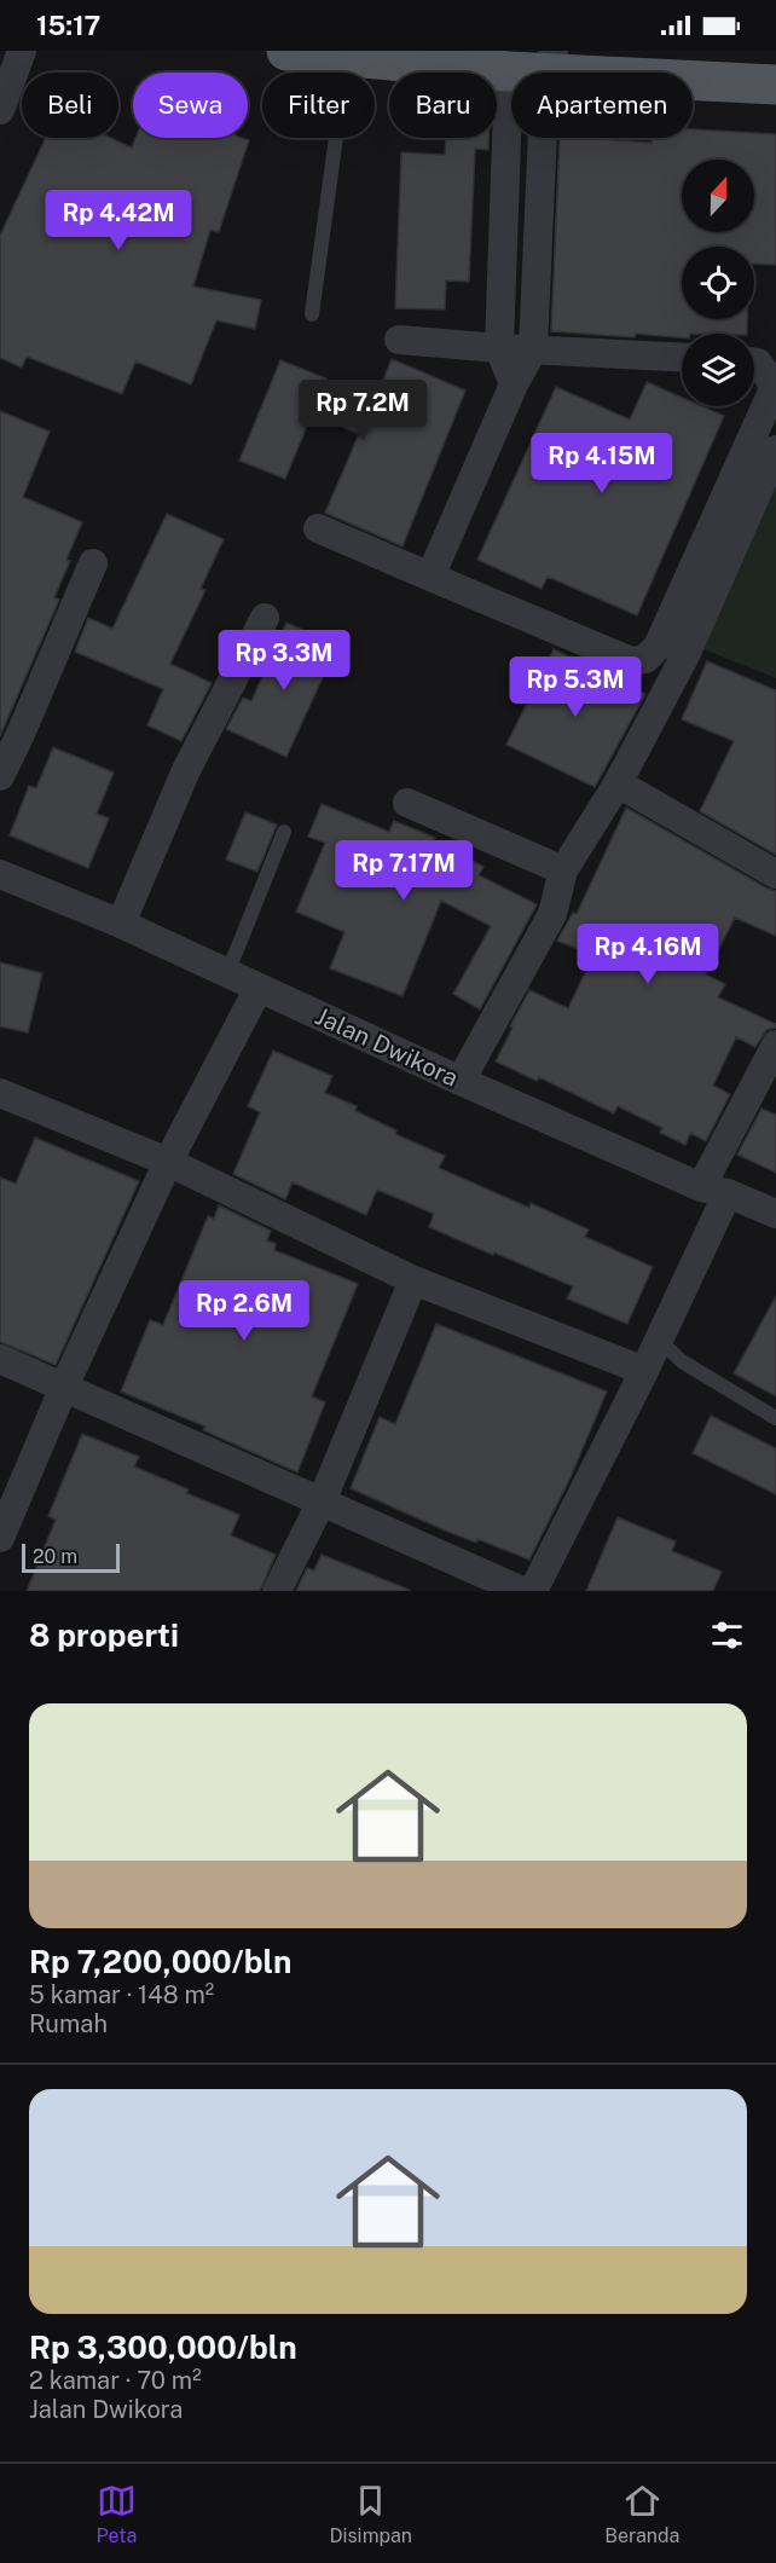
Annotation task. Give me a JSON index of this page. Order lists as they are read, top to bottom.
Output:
{
  "streets": {
    "street": ["Jalan Dwikora"]
  },
  "scale_bar": "20 m",
  "north": "top",
  "page": {
    "status": "15:17",
    "chip": [
      "Beli",
      "Sewa",
      "Filter",
      "Baru",
      "Apartemen"
    ],
    "price": [
      "Rp 4.42M",
      "Rp 7.2M",
      "Rp 4.15M",
      "Rp 3.3M",
      "Rp 5.3M",
      "Rp 7.17M",
      "Rp 4.16M",
      "Rp 2.6M"
    ],
    "scale": "20 m",
    "heading": "8 properti",
    "list": [
      {
        "name": "Rp 7,200,000/bln",
        "note": "5 kamar · 148 m² · Rumah"
      },
      {
        "name": "Rp 3,300,000/bln",
        "note": "2 kamar · 70 m² · Jalan Dwikora"
      }
    ],
    "tabs": ["Peta", "Disimpan", "Beranda"]
  }
}
